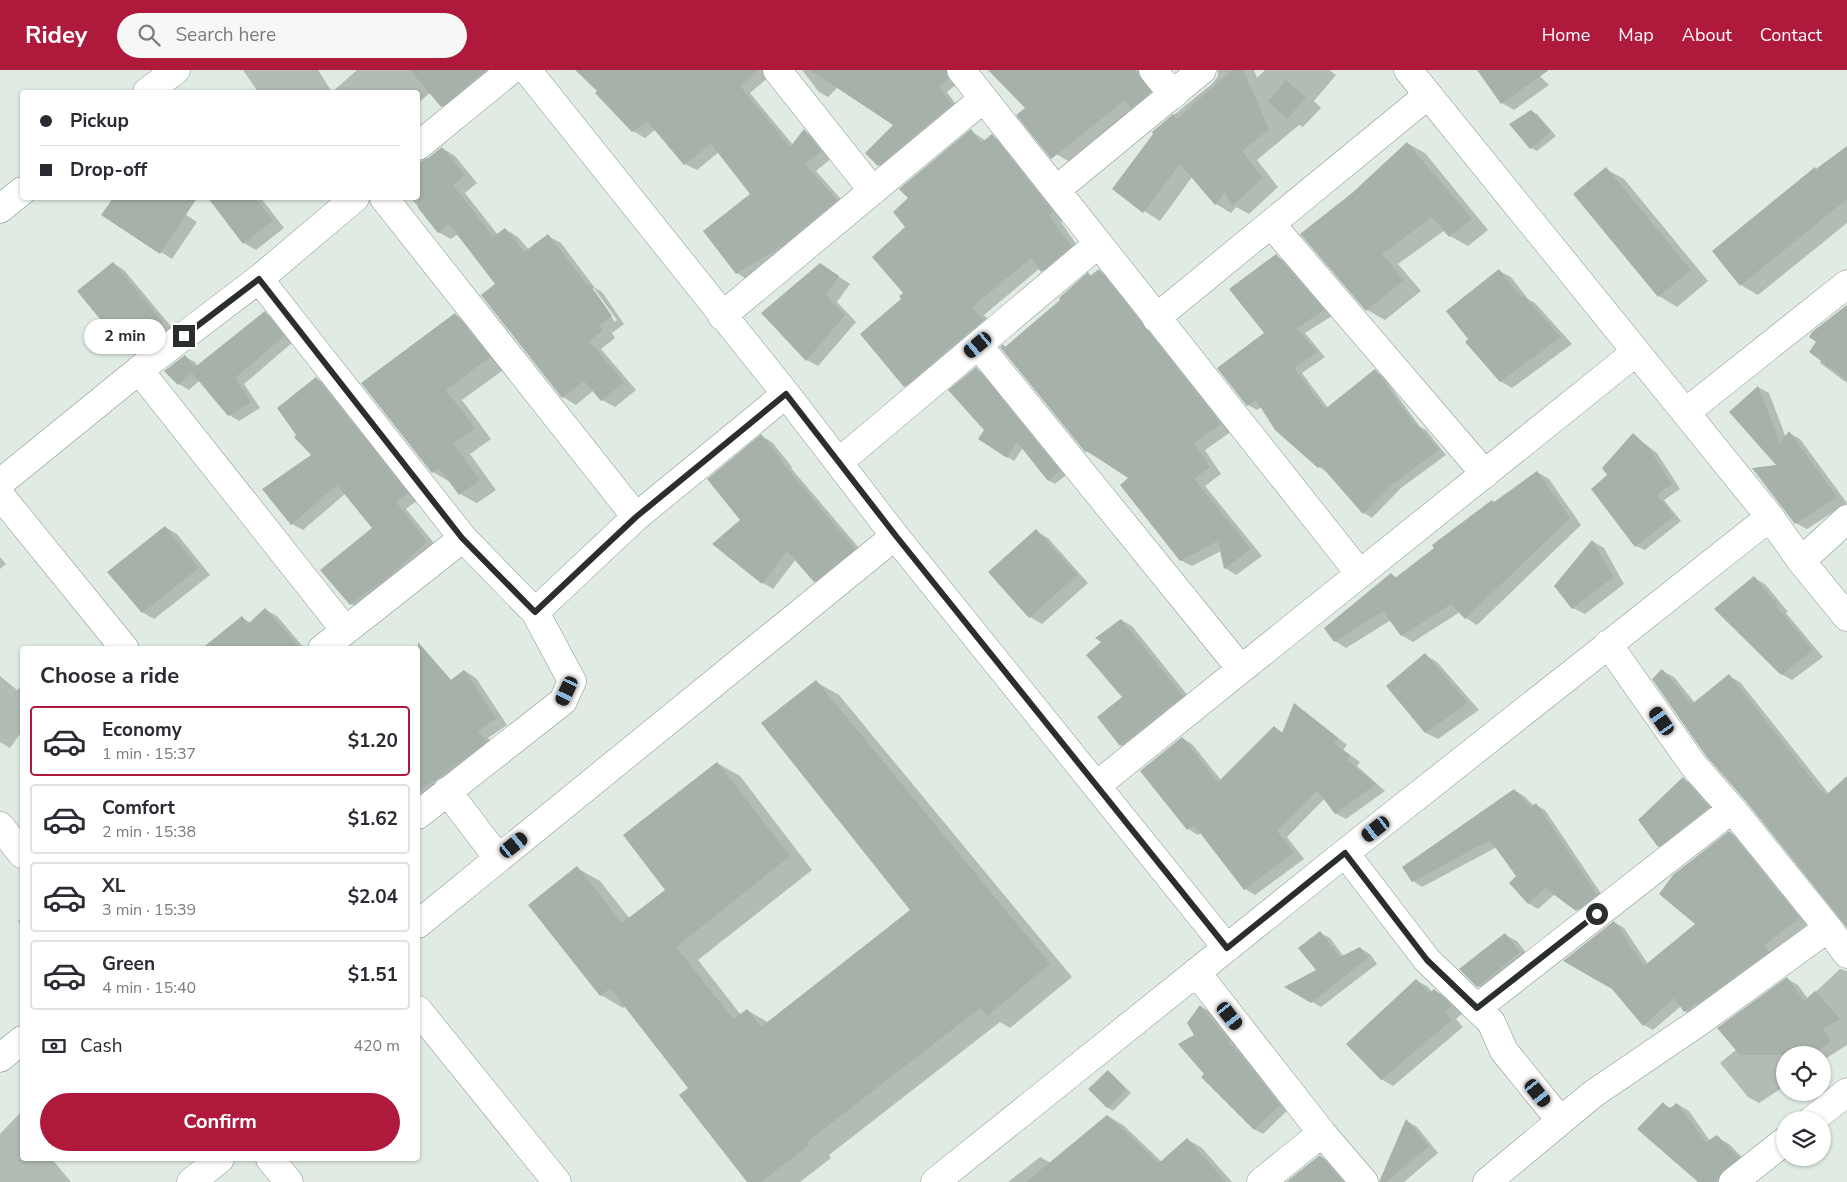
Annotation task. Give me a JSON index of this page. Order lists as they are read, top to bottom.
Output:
{
  "page": {
    "header": "Ridey",
    "search": "Search here",
    "nav": [
      "Home",
      "Map",
      "About",
      "Contact"
    ],
    "banner": ["Pickup", "Drop-off"],
    "bubble": "2 min",
    "heading": "Choose a ride",
    "list": [
      {
        "name": "Economy",
        "note": "1 min · 15:37",
        "value": "$1.20"
      },
      {
        "name": "Comfort",
        "note": "2 min · 15:38",
        "value": "$1.62"
      },
      {
        "name": "XL",
        "note": "3 min · 15:39",
        "value": "$2.04"
      },
      {
        "name": "Green",
        "note": "4 min · 15:40",
        "value": "$1.51"
      }
    ],
    "pay": ["Cash", "420 m"],
    "buttons": "Confirm"
  }
}
